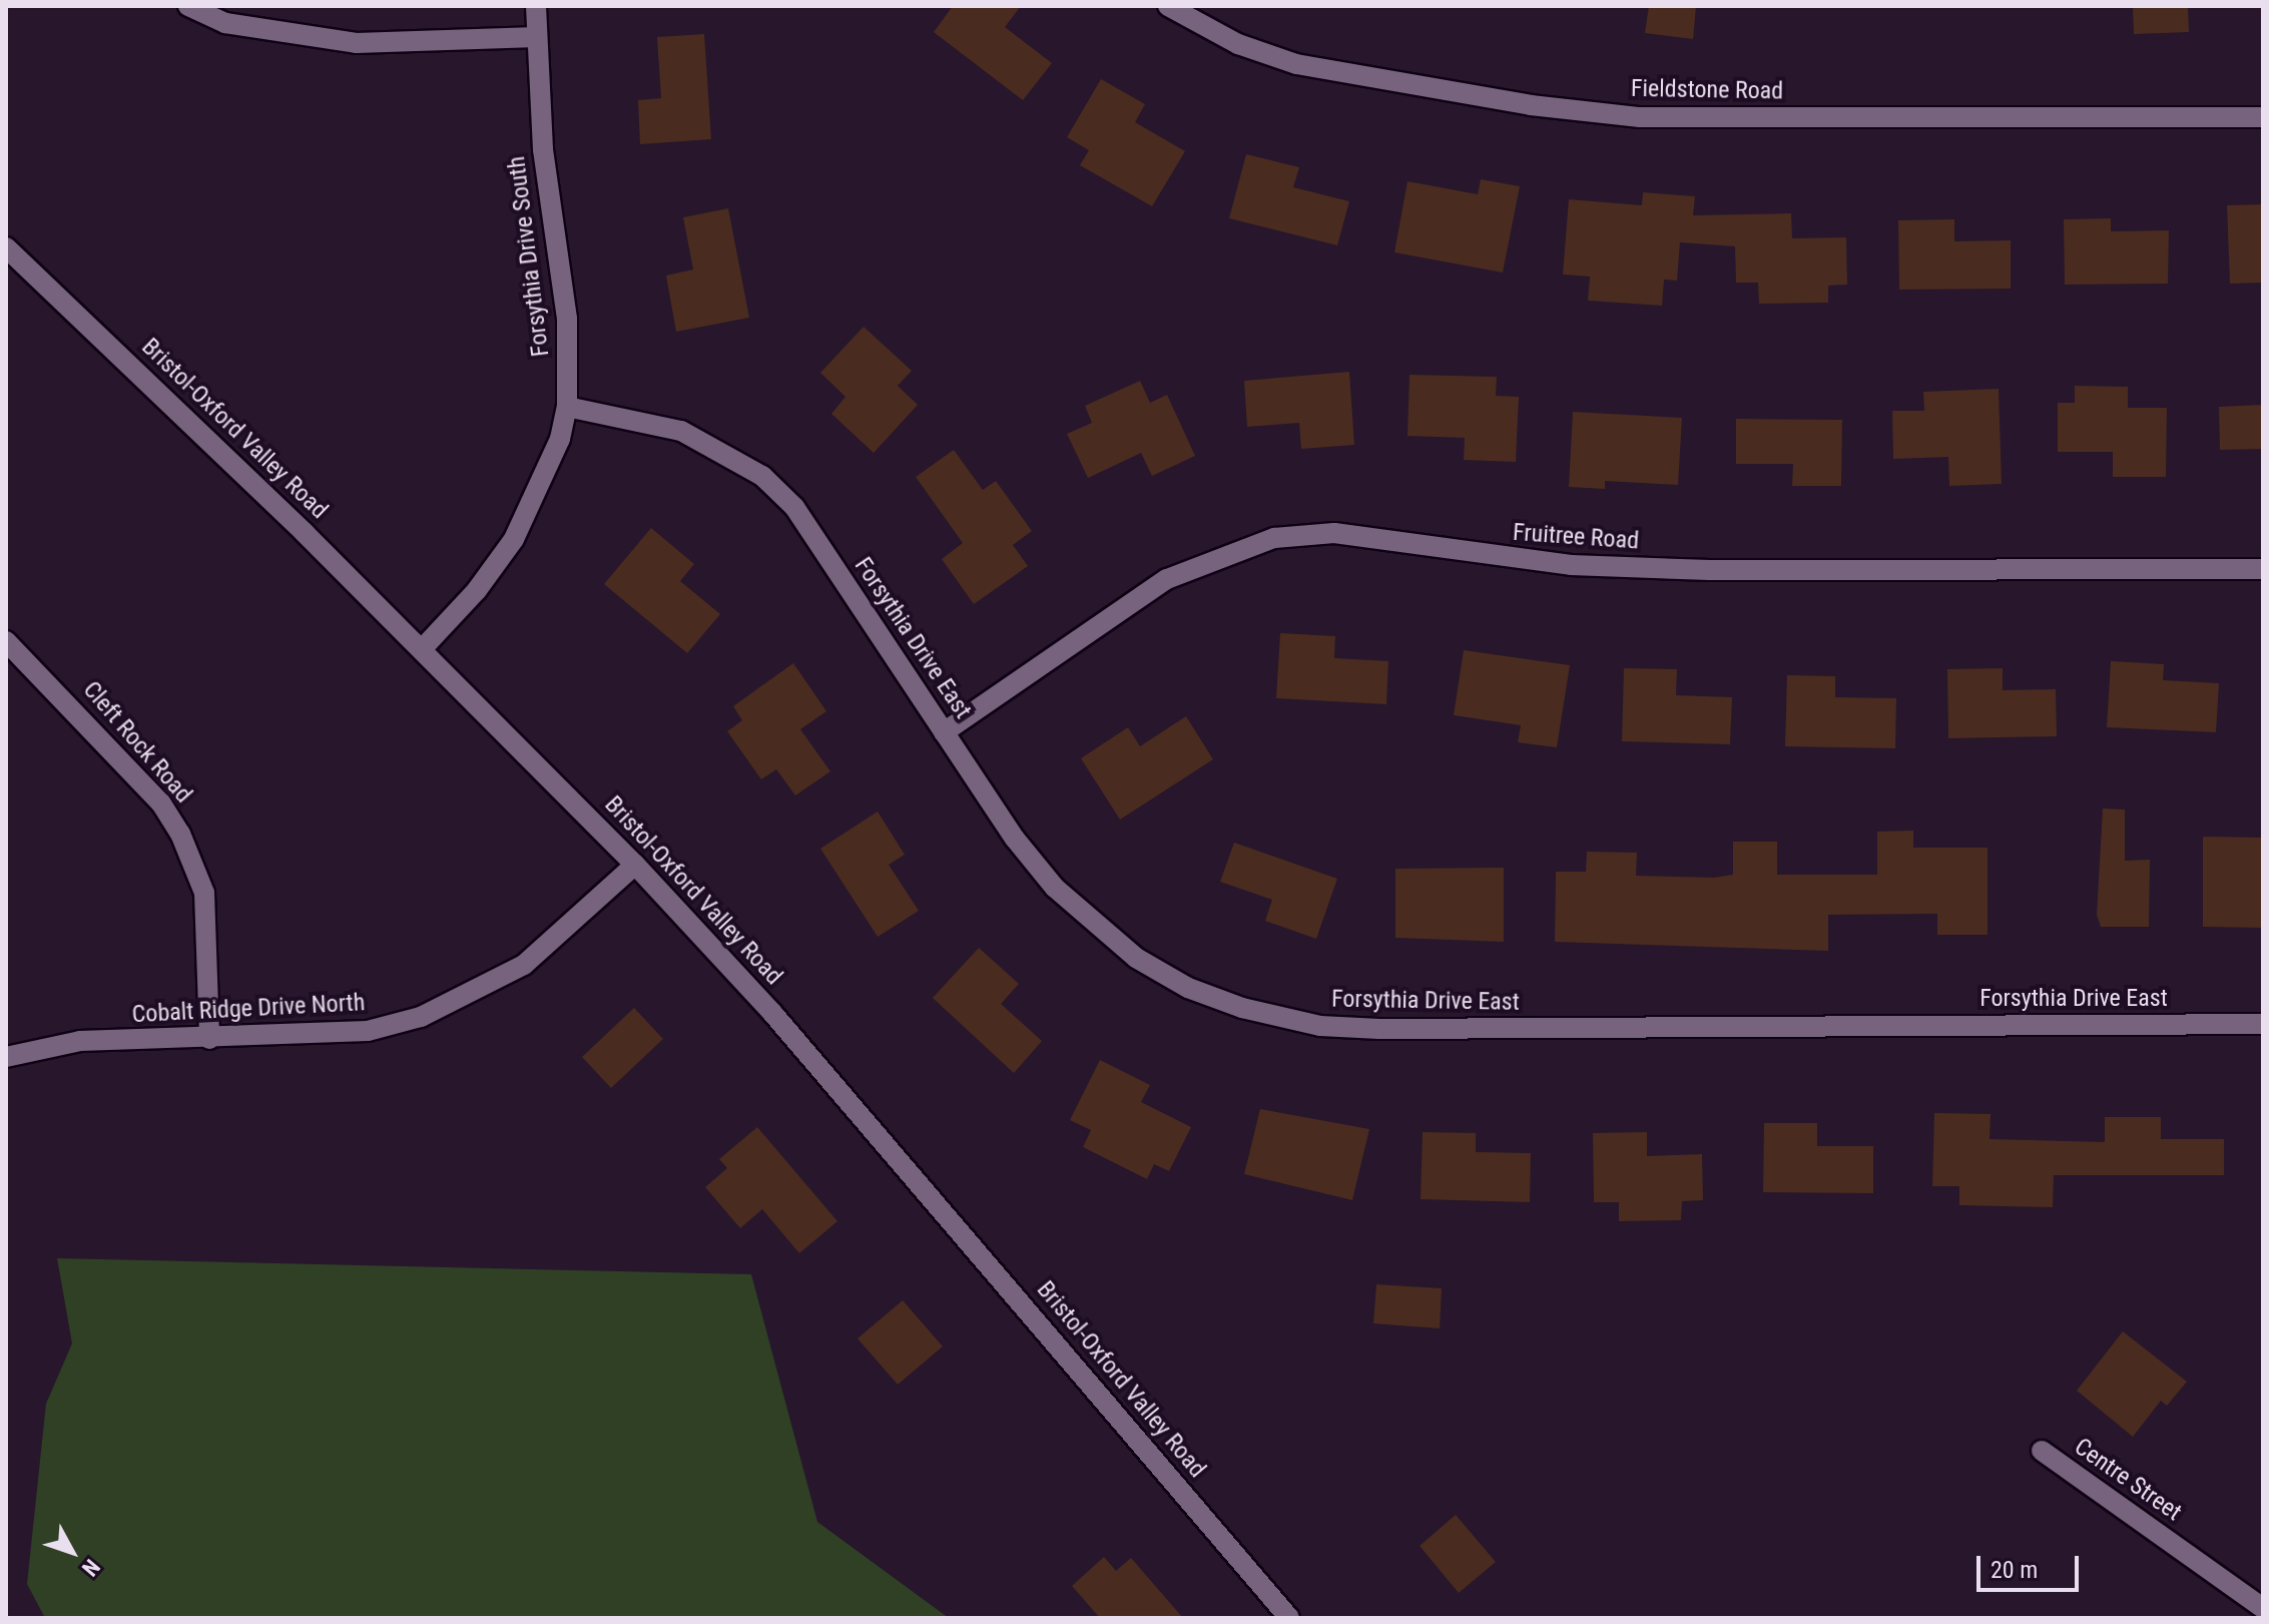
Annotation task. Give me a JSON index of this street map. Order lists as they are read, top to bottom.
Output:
{
  "streets": {
    "street": [
      "Fieldstone Road",
      "Forsythia Drive South",
      "Bristol-Oxford Valley Road",
      "Fruitree Road",
      "Forsythia Drive East",
      "Cleft Rock Road",
      "Cobalt Ridge Drive North",
      "Centre Street"
    ]
  },
  "crossings": [
    ["Forsythia Drive South", "Bristol-Oxford Valley Road"],
    ["Forsythia Drive South", "Forsythia Drive East"],
    ["Bristol-Oxford Valley Road", "Cobalt Ridge Drive North"],
    ["Fruitree Road", "Forsythia Drive East"],
    ["Cleft Rock Road", "Cobalt Ridge Drive North"]
  ],
  "scale_bar": "20 m",
  "north": "bottom right"
}
